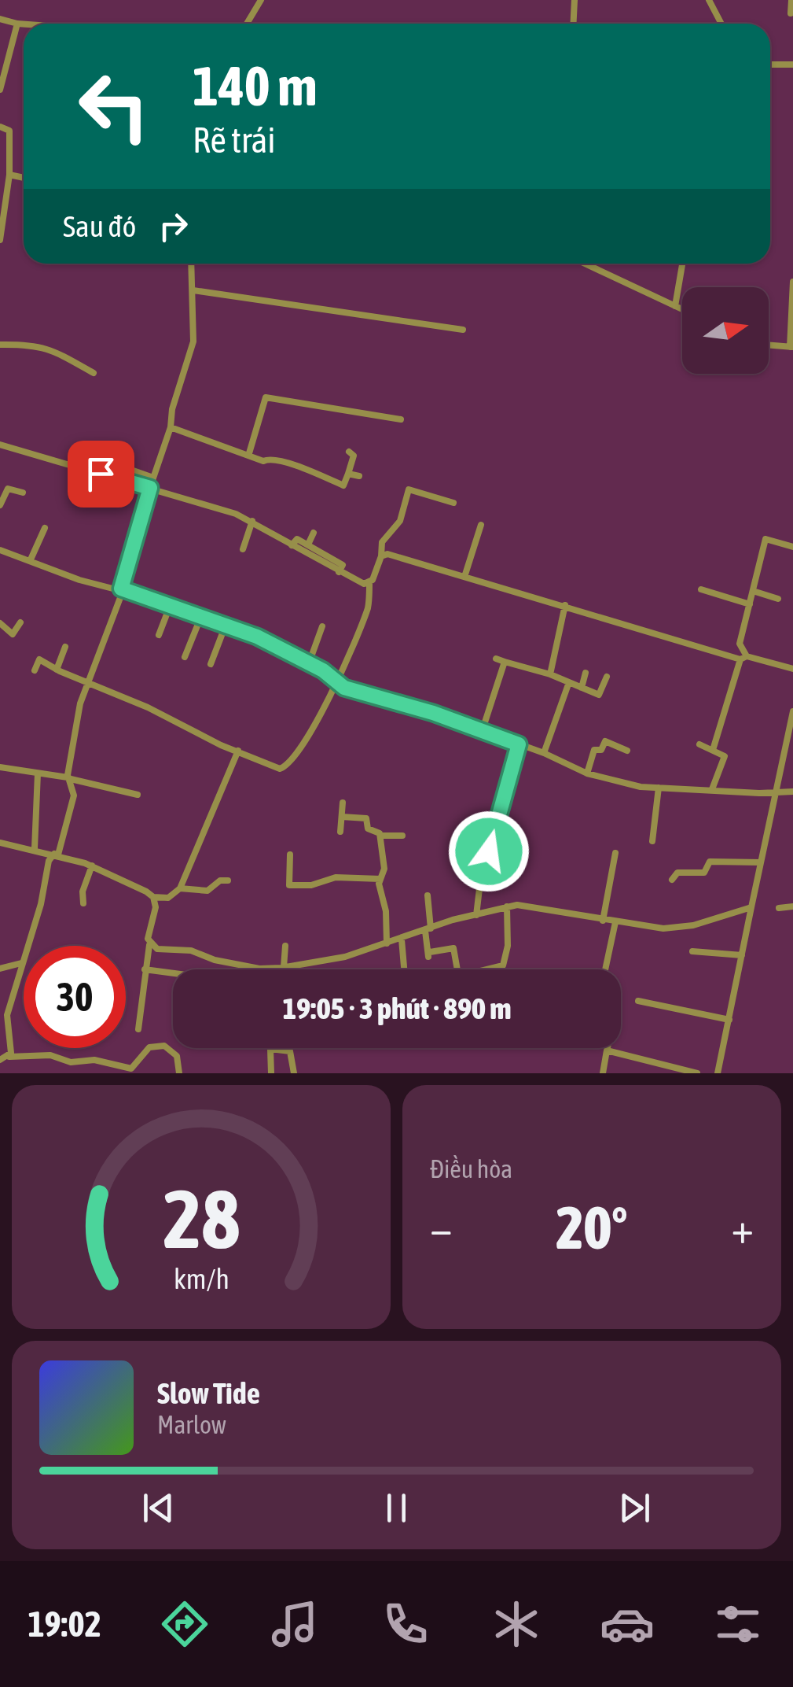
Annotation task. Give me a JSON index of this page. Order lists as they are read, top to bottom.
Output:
{
  "north": "right",
  "page": {
    "turn": ["140 m", "Rẽ trái"],
    "then": "Sau đó",
    "limit": "30",
    "trip": "19:05 · 3 phút · 890 m",
    "tile": "Điều hòa",
    "heat": ["−", "20°", "+"],
    "song": ["Slow Tide", "Marlow"],
    "tabs": "19:02",
    "gauge": ["28", "km/h"]
  }
}
